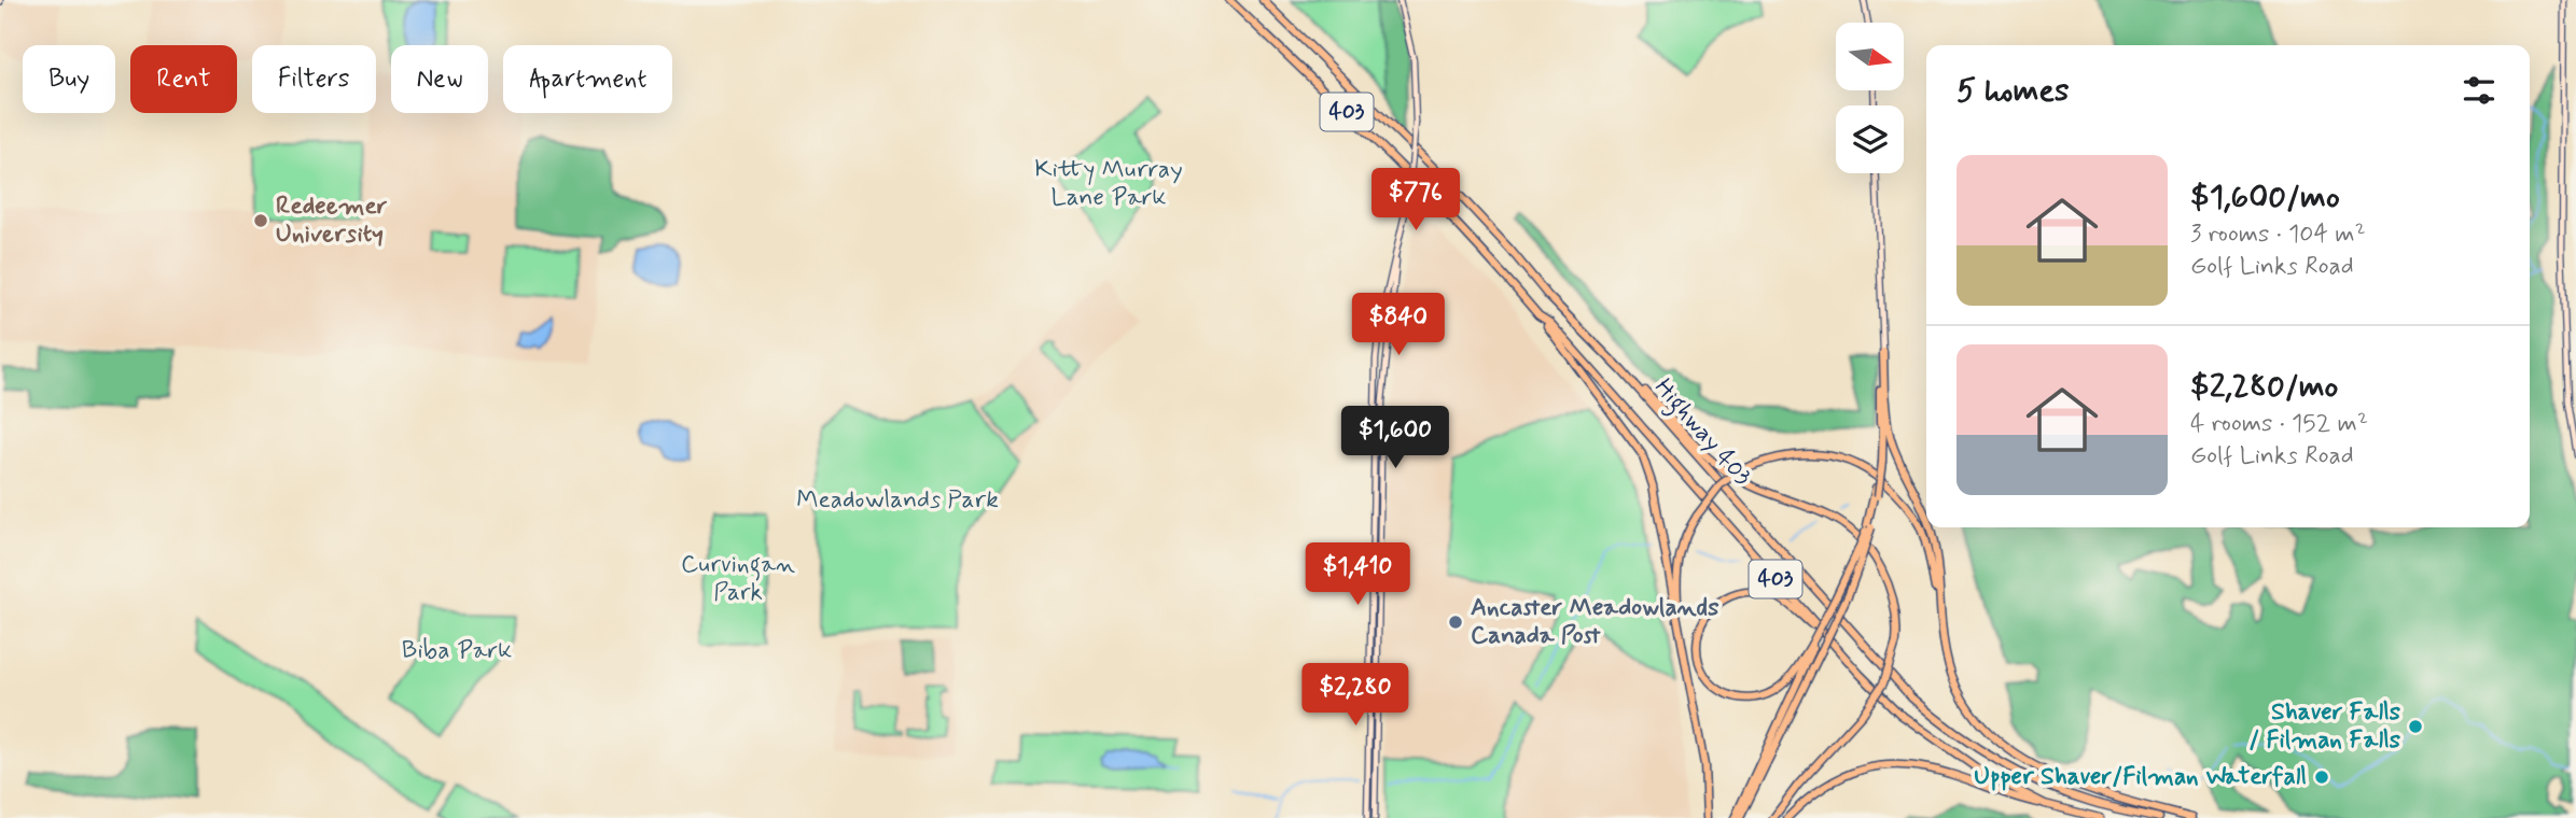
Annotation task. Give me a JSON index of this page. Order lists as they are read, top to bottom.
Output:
{
  "streets": {
    "highway": ["403", "Highway 403"]
  },
  "parks": [
    "Kitty Murray Lane Park",
    "Meadowlands Park",
    "Curvingan Park",
    "Biba Park"
  ],
  "places": [
    "Redeemer University",
    "Ancaster Meadowlands Canada Post",
    "Shaver Falls / Filman Falls",
    "Upper Shaver/Filman Waterfall"
  ],
  "north": "right",
  "page": {
    "chip": [
      "Buy",
      "Rent",
      "Filters",
      "New",
      "Apartment"
    ],
    "heading": "5 homes",
    "list": [
      {
        "name": "$1,600/mo",
        "note": "3 rooms · 104 m² · Golf Links Road"
      },
      {
        "name": "$2,280/mo",
        "note": "4 rooms · 152 m² · Golf Links Road"
      }
    ],
    "price": [
      "$776",
      "$840",
      "$1,600",
      "$1,410",
      "$2,280"
    ]
  }
}
